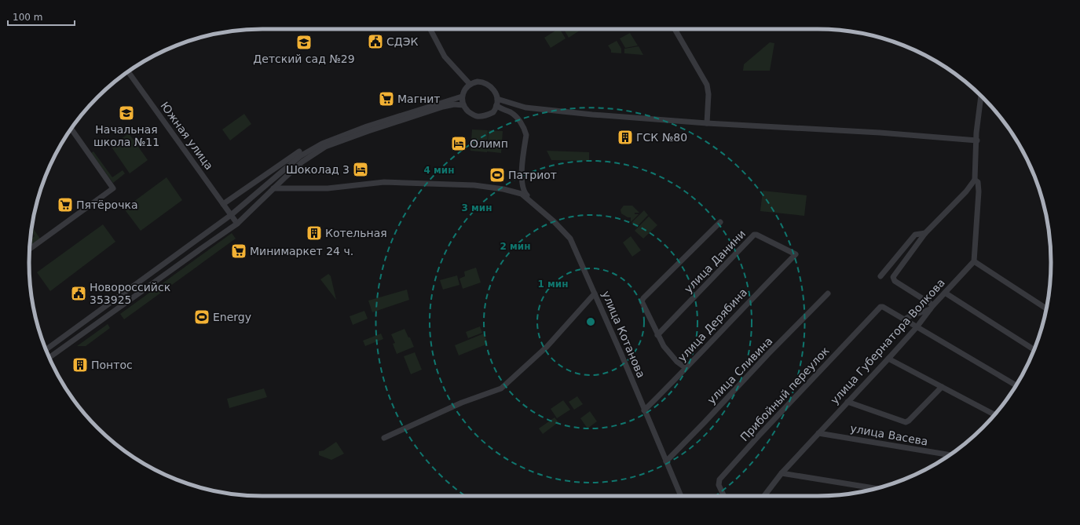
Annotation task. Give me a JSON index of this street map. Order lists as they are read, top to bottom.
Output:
{
  "streets": {
    "street": [
      "Южная улица",
      "улица Данини",
      "улица Дерябина",
      "улица Котанова",
      "улица Губернатора Волкова",
      "улица Сливина",
      "Прибойный переулок",
      "улица Васева"
    ]
  },
  "crossings": [
    ["улица Данини", "улица Дерябина"],
    ["улица Дерябина", "улица Котанова"],
    ["улица Котанова", "улица Сливина"],
    ["улица Губернатора Волкова", "улица Васева"]
  ],
  "places": {
    "public building": ["СДЭК", "Новороссийск 353925"],
    "school or university": ["Детский сад №29", "Начальная школа №11"],
    "supermarket": ["Магнит", "Пятёрочка", "Минимаркет 24 ч."],
    "building": ["ГСК №80", "Котельная", "Понтос"],
    "hotel": ["Олимп", "Шоколад 3"],
    "sports": ["Патриот", "Energy"]
  },
  "scale_bar": "100 m",
  "rings": [
    "4 мин",
    "3 мин",
    "2 мин",
    "1 мин"
  ]
}
